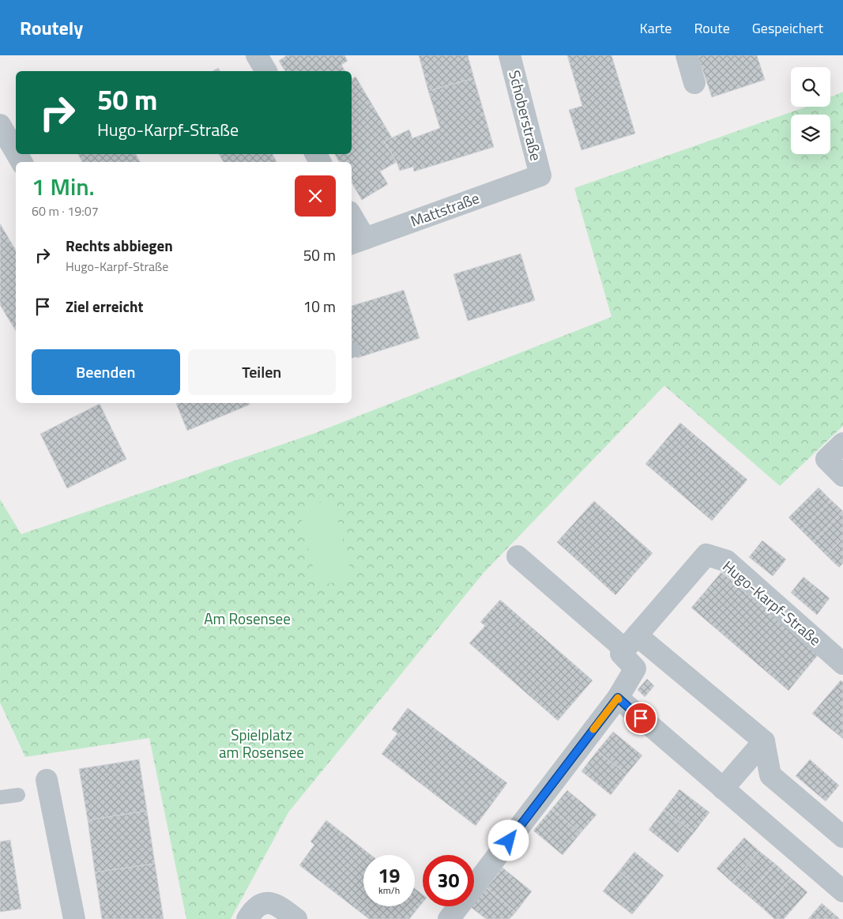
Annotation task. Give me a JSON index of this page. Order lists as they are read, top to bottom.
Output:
{
  "streets": {
    "street": ["Schoberstraße", "Mattstraße", "Hugo-Karpf-Straße"]
  },
  "crossings": [
    ["Schoberstraße", "Mattstraße"]
  ],
  "parks": ["Am Rosensee", "Spielplatz am Rosensee"],
  "page": {
    "header": "Routely",
    "nav": ["Karte", "Route", "Gespeichert"],
    "turn": ["50 m", "Hugo-Karpf-Straße"],
    "heading": ["1 Min.", "60 m · 19:07"],
    "list": [
      {
        "name": "Rechts abbiegen",
        "note": "Hugo-Karpf-Straße",
        "value": "50 m"
      },
      {
        "name": "Ziel erreicht",
        "value": "10 m"
      }
    ],
    "buttons": ["Beenden", "Teilen"],
    "speed": "19 km/h",
    "limit": "30"
  }
}
